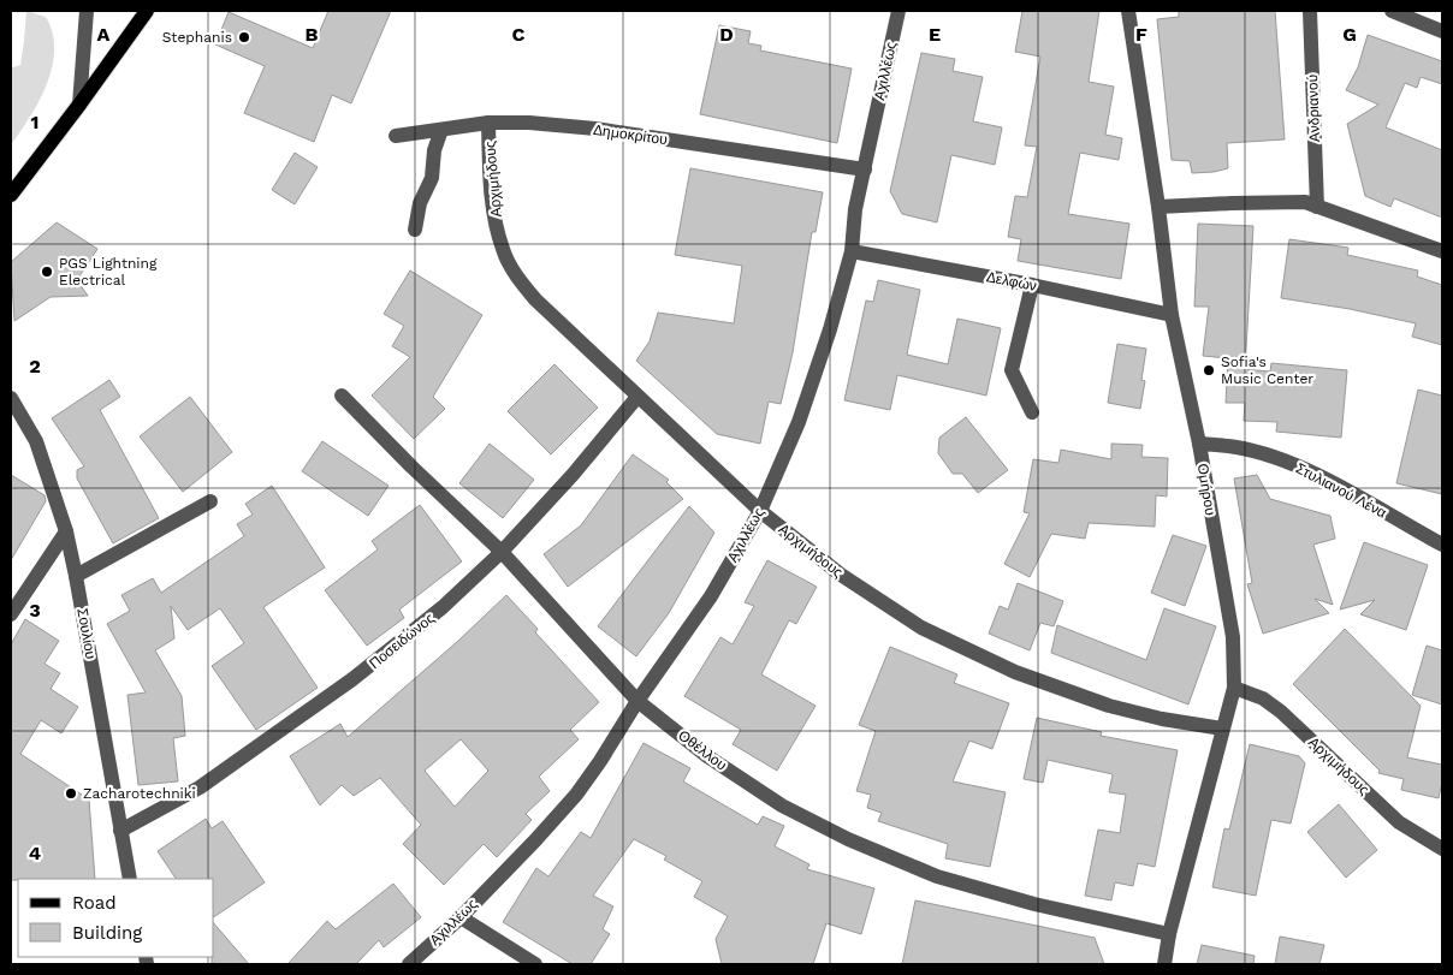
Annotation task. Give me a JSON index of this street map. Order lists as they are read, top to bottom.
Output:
{
  "streets": {
    "street": [
      "Αχιλλέως",
      "Ανδριανού",
      "Δημοκρίτου",
      "Αρχιμήδους",
      "Δελφών",
      "Ομήρου",
      "Στυλιανού Λένα",
      "Σουλίου",
      "Ποσειδώνος",
      "Οθέλλου"
    ]
  },
  "crossings": [
    ["Αχιλλέως", "Δημοκρίτου"],
    ["Αχιλλέως", "Αρχιμήδους"],
    ["Αχιλλέως", "Δελφών"],
    ["Αχιλλέως", "Οθέλλου"],
    ["Δημοκρίτου", "Αρχιμήδους"],
    ["Αρχιμήδους", "Ομήρου"],
    ["Αρχιμήδους", "Ποσειδώνος"],
    ["Δελφών", "Ομήρου"],
    ["Ομήρου", "Στυλιανού Λένα"],
    ["Ομήρου", "Οθέλλου"],
    ["Σουλίου", "Ποσειδώνος"],
    ["Ποσειδώνος", "Οθέλλου"]
  ],
  "places": [
    "Stephanis",
    "PGS Lightning Electrical",
    "Sofia's Music Center",
    "Zacharotechniki"
  ],
  "legend": ["Road", "Building"],
  "grid": {
    "columns": [
      "A",
      "B",
      "C",
      "D",
      "E",
      "F",
      "G"
    ],
    "rows": [
      "1",
      "2",
      "3",
      "4"
    ]
  }
}
